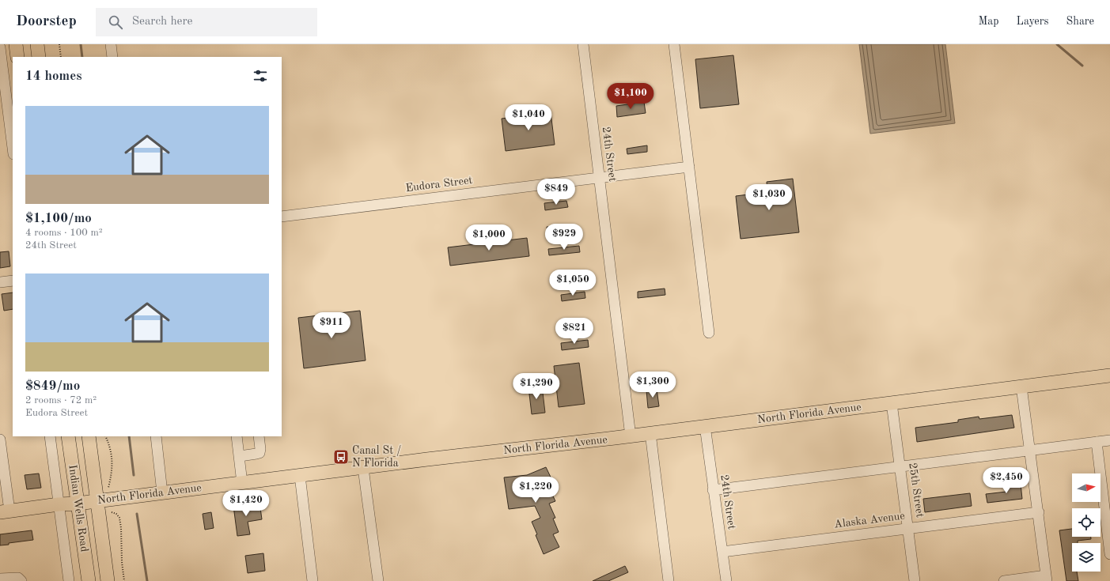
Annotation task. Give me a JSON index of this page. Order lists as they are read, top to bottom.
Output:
{
  "streets": {
    "main road": ["North Florida Avenue", "Indian Wells Road"],
    "street": [
      "24th Street",
      "Eudora Street",
      "25th Street",
      "Alaska Avenue"
    ]
  },
  "crossings": [
    ["24th Street", "Eudora Street"],
    ["24th Street", "North Florida Avenue"],
    ["24th Street", "Alaska Avenue"],
    ["North Florida Avenue", "25th Street"],
    ["North Florida Avenue", "Indian Wells Road"],
    ["25th Street", "Alaska Avenue"]
  ],
  "places": {
    "bus stop": ["Canal St / N Florida"]
  },
  "north": "right",
  "page": {
    "header": "Doorstep",
    "search": "Search here",
    "nav": ["Map", "Layers", "Share"],
    "heading": "14 homes",
    "price": [
      "$1,100",
      "$1,040",
      "$849",
      "$1,030",
      "$929",
      "$1,000",
      "$1,050",
      "$911",
      "$821",
      "$1,300",
      "$1,290",
      "$2,450",
      "$1,220",
      "$1,420"
    ],
    "list": [
      {
        "name": "$1,100/mo",
        "note": "4 rooms · 100 m² · 24th Street"
      },
      {
        "name": "$849/mo",
        "note": "2 rooms · 72 m² · Eudora Street"
      }
    ]
  }
}
